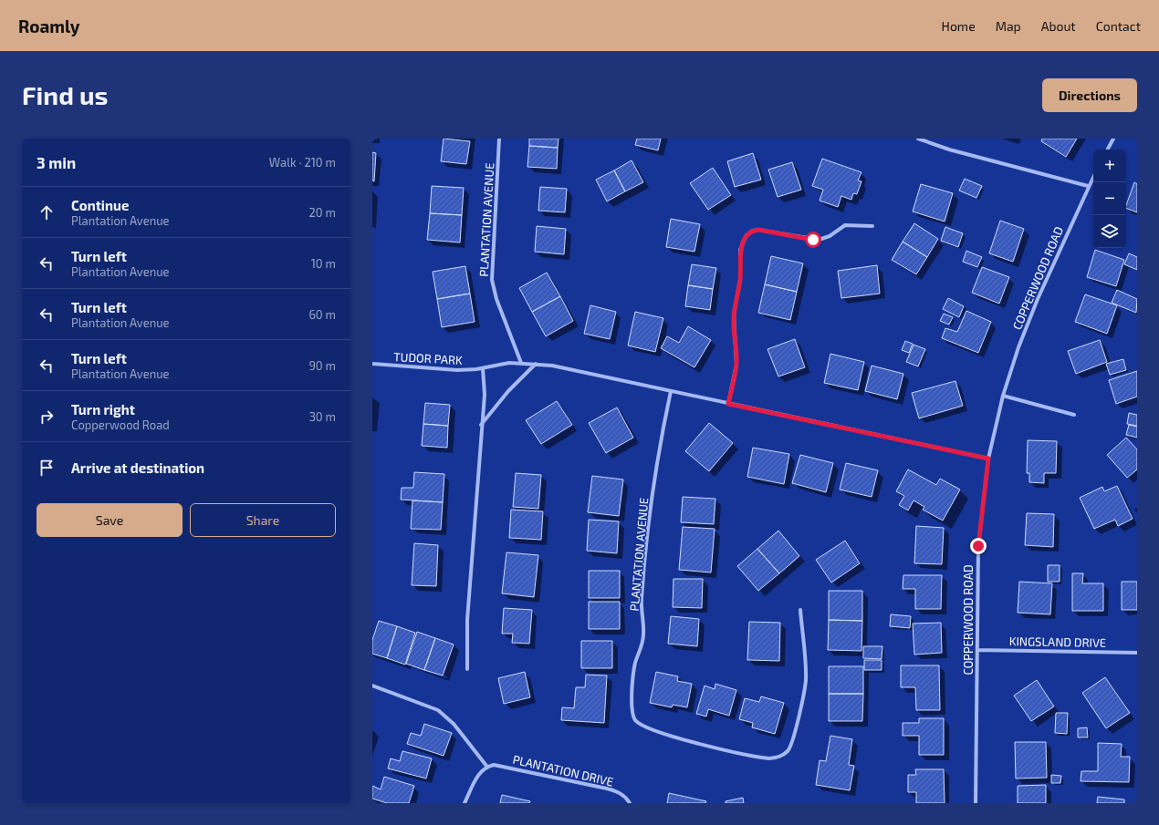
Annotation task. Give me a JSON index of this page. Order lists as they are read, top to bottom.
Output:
{
  "streets": {
    "street": [
      "PLANTATION AVENUE",
      "COPPERWOOD ROAD",
      "TUDOR PARK",
      "KINGSLAND DRIVE",
      "PLANTATION DRIVE"
    ]
  },
  "crossings": [
    ["COPPERWOOD ROAD", "KINGSLAND DRIVE"]
  ],
  "page": {
    "header": "Roamly",
    "nav": [
      "Home",
      "Map",
      "About",
      "Contact"
    ],
    "buttons": [
      "Directions",
      ["Save", "Share"]
    ],
    "title": "Find us",
    "heading": ["3 min", "Walk · 210 m"],
    "map_buttons": ["+", "−"],
    "list": [
      ["Continue", "Plantation Avenue", "20 m"],
      ["Turn left", "Plantation Avenue", "10 m"],
      ["Turn left", "Plantation Avenue", "60 m"],
      ["Turn left", "Plantation Avenue", "90 m"],
      ["Turn right", "Copperwood Road", "30 m"],
      "Arrive at destination"
    ]
  }
}
